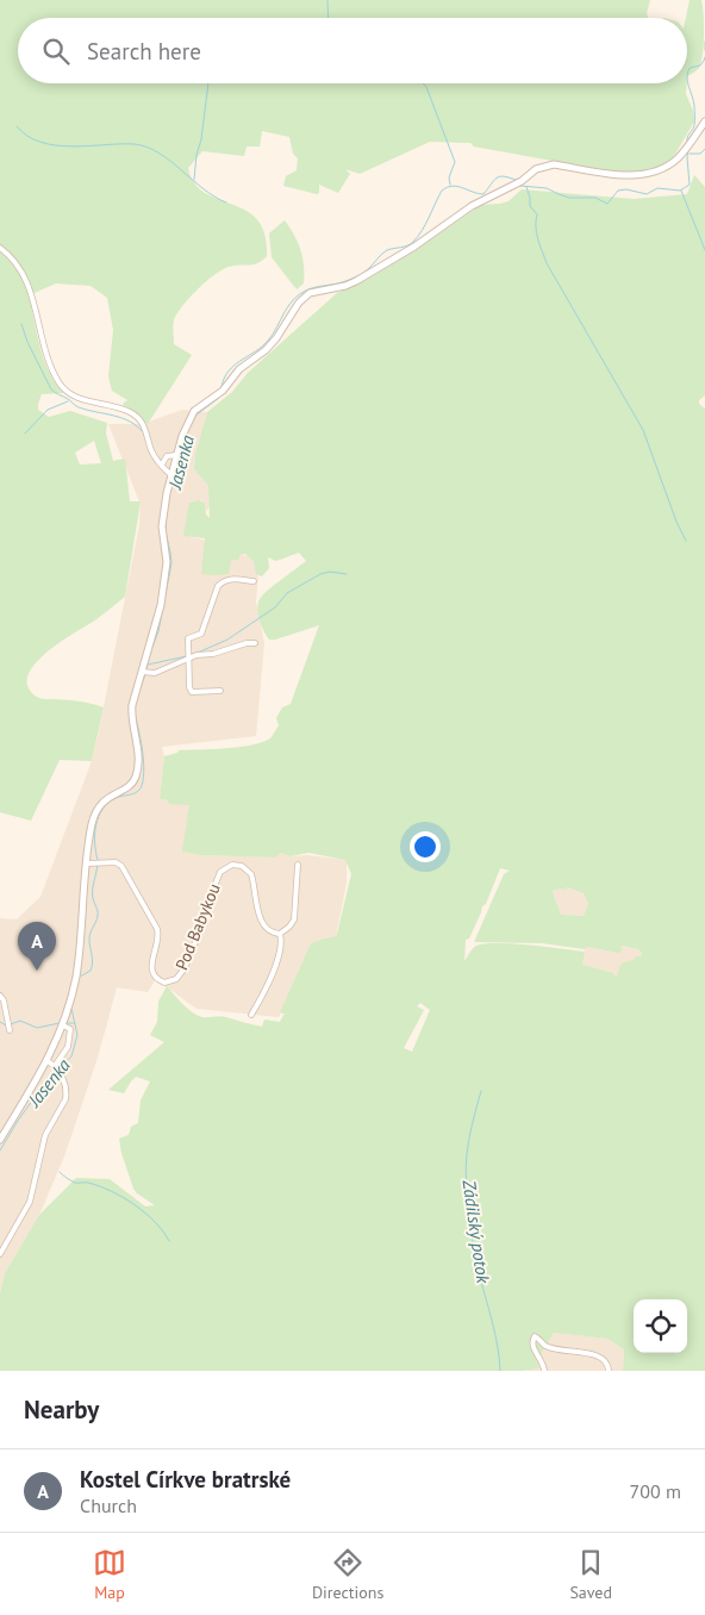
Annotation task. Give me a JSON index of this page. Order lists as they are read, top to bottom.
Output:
{
  "streets": {
    "street": ["Pod Babykou"]
  },
  "water": ["Jasenka", "Zádilský potok"],
  "page": {
    "search": "Search here",
    "pins": "A",
    "heading": "Nearby",
    "list": [
      {
        "mark": "A",
        "name": "Kostel Církve bratrské",
        "note": "Church",
        "value": "700 m"
      }
    ],
    "nav": ["Map", "Directions", "Saved"]
  }
}
